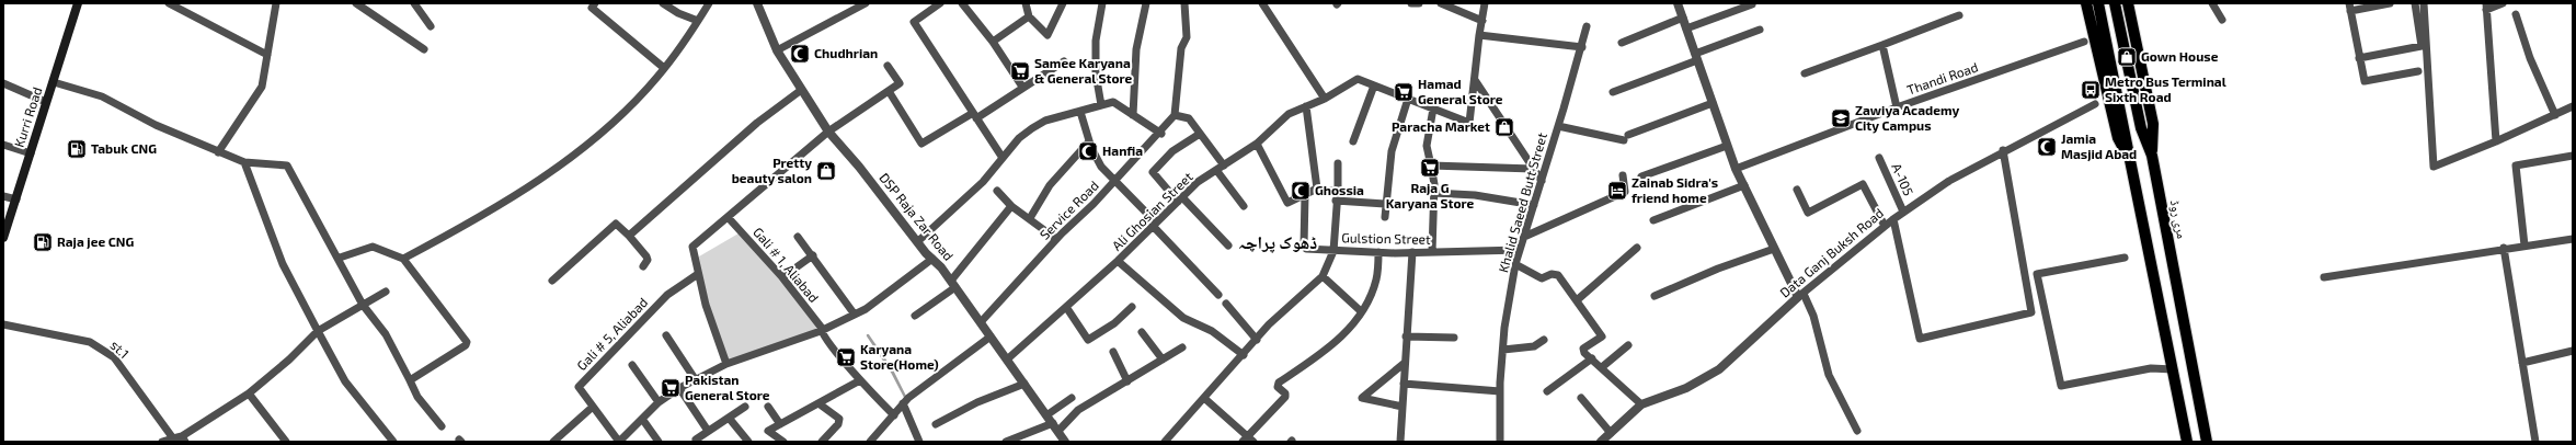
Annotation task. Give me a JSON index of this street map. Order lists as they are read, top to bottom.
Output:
{
  "streets": {
    "main road": ["Kurri Road", "مری روڈ"],
    "street": [
      "Thandi Road",
      "A-105",
      "Khalid Saeed Butt Street",
      "Service Road",
      "Ali Ghosian Street",
      "DSP Raja Zar Road",
      "Gulstion Street",
      "Data Ganj Buksh Road",
      "Gali # 1, Aliabad",
      "Gali # 5, Aliabad",
      "st.1"
    ]
  },
  "crossings": [
    ["A-105", "Data Ganj Buksh Road"],
    ["Khalid Saeed Butt Street", "Gulstion Street"],
    ["Service Road", "DSP Raja Zar Road"],
    ["Ali Ghosian Street", "DSP Raja Zar Road"]
  ],
  "districts": ["ڈھوک پراچہ"],
  "places": {
    "mosque": [
      "Chudhrian",
      "Jamia Masjid Abad",
      "Hanfia",
      "Ghossia"
    ],
    "shop": ["Gown House", "Paracha Market", "Pretty beauty salon"],
    "supermarket": [
      "Samee Karyana & General Store",
      "Hamad General Store",
      "Raja G Karyana Store",
      "Karyana Store(Home)",
      "Pakistan General Store"
    ],
    "bus stop": ["Metro Bus Terminal Sixth Road"],
    "school or university": ["Zawiya Academy City Campus"],
    "fuel station": ["Tabuk CNG", "Raja jee CNG"],
    "hotel": ["Zainab Sidra's friend home"]
  }
}
